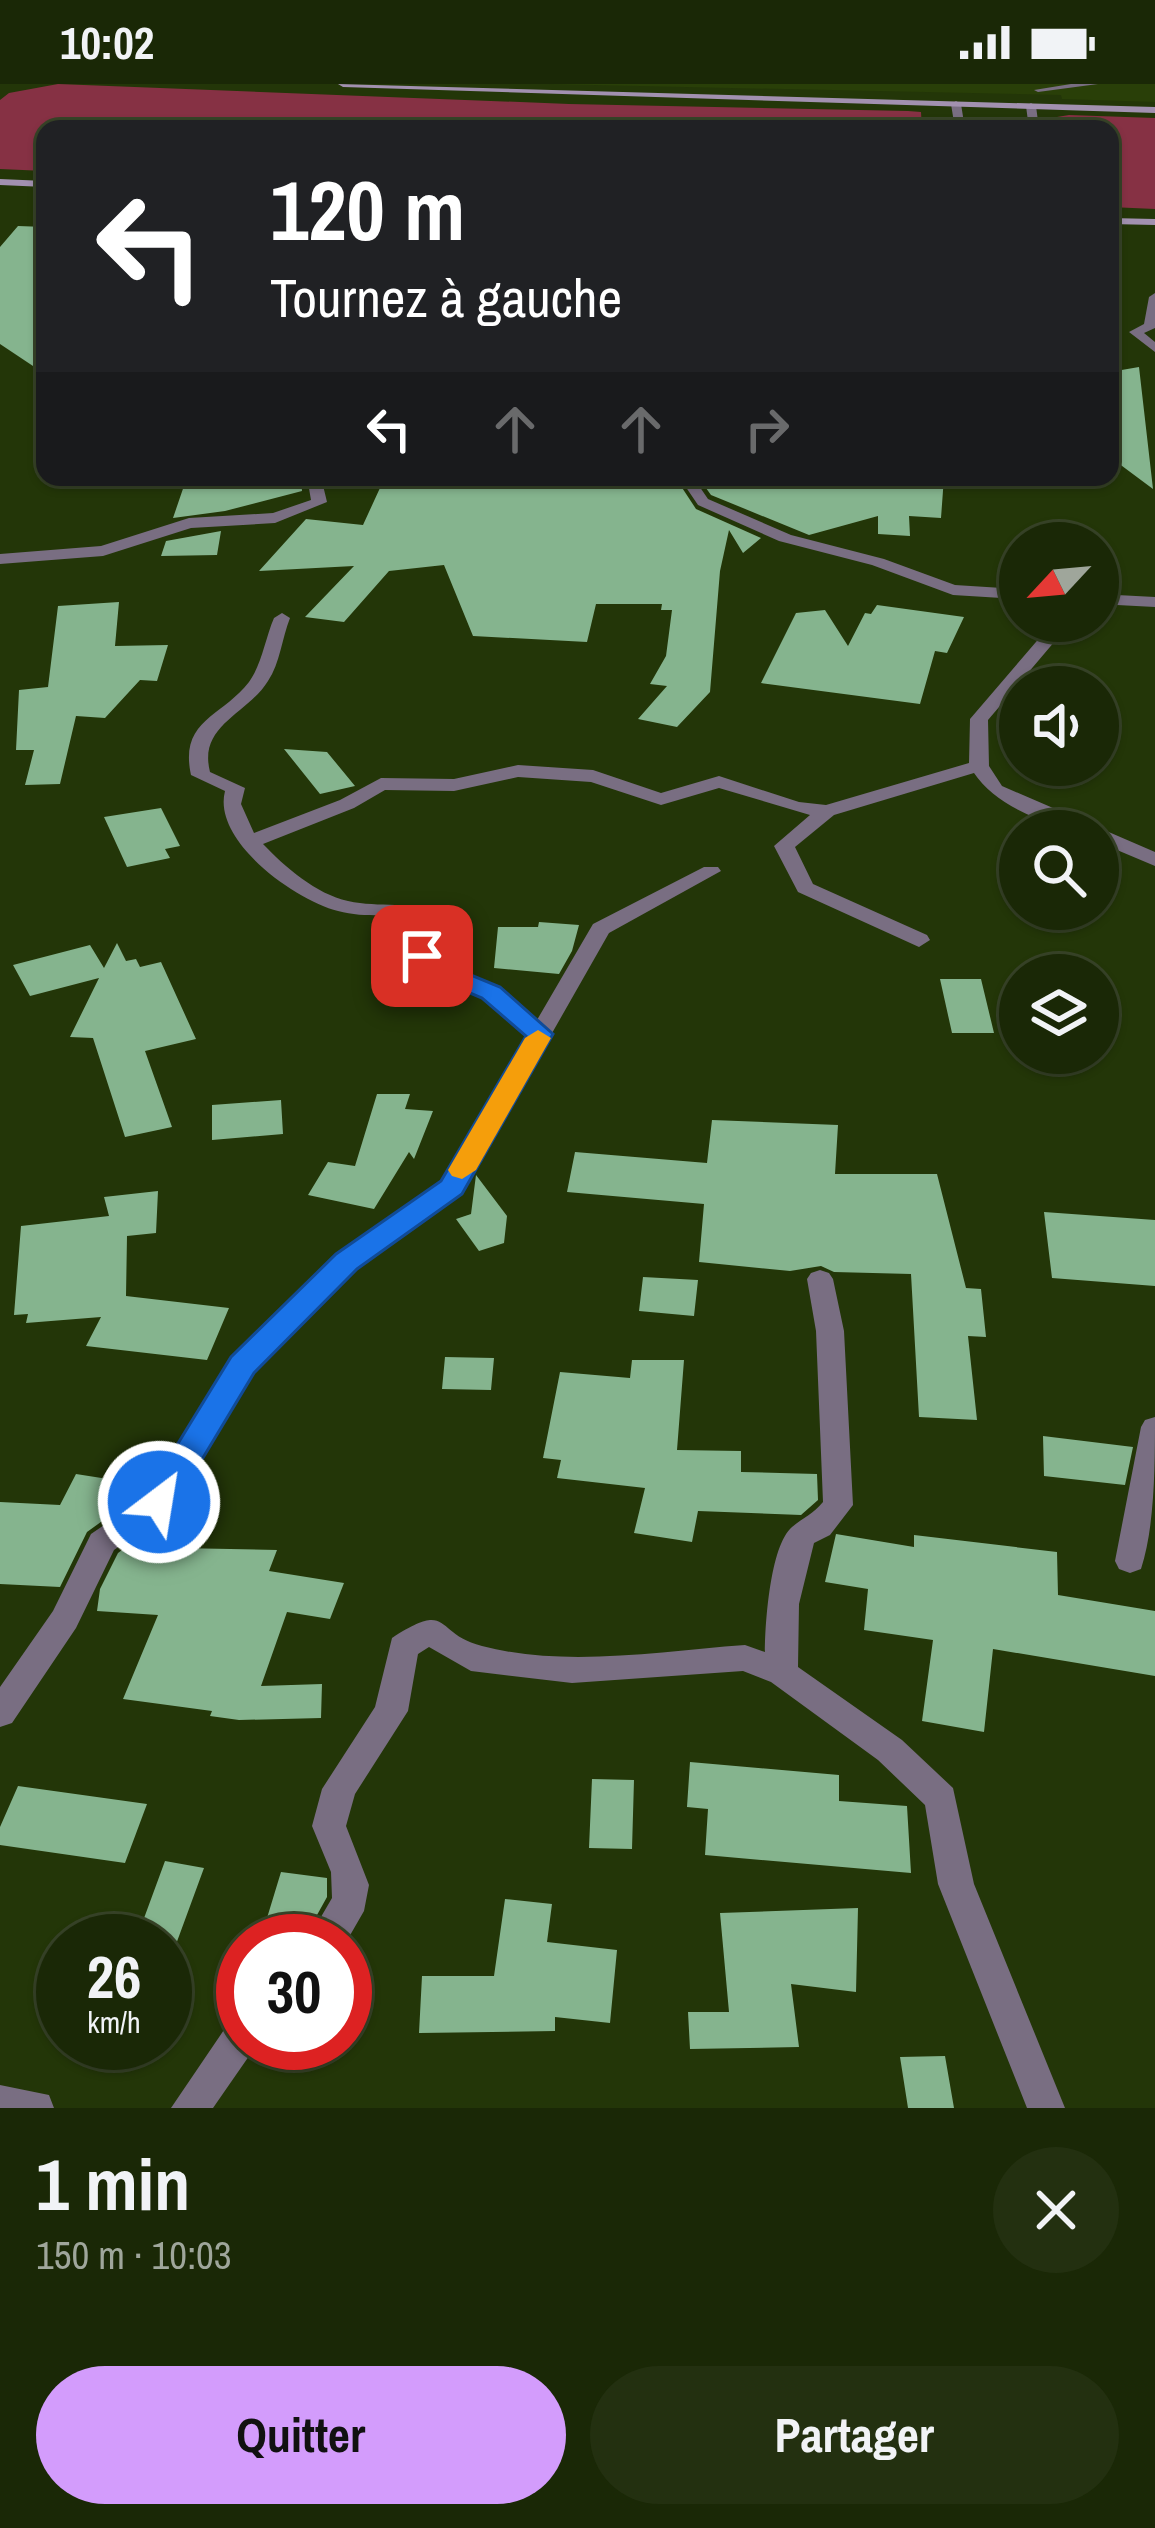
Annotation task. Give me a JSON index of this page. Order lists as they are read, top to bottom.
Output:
{
  "north": "bottom left",
  "page": {
    "status": "10:02",
    "turn": ["120 m", "Tournez à gauche"],
    "speed": "26 km/h",
    "limit": "30",
    "heading": ["1 min", "150 m · 10:03"],
    "buttons": ["Quitter", "Partager"]
  }
}
